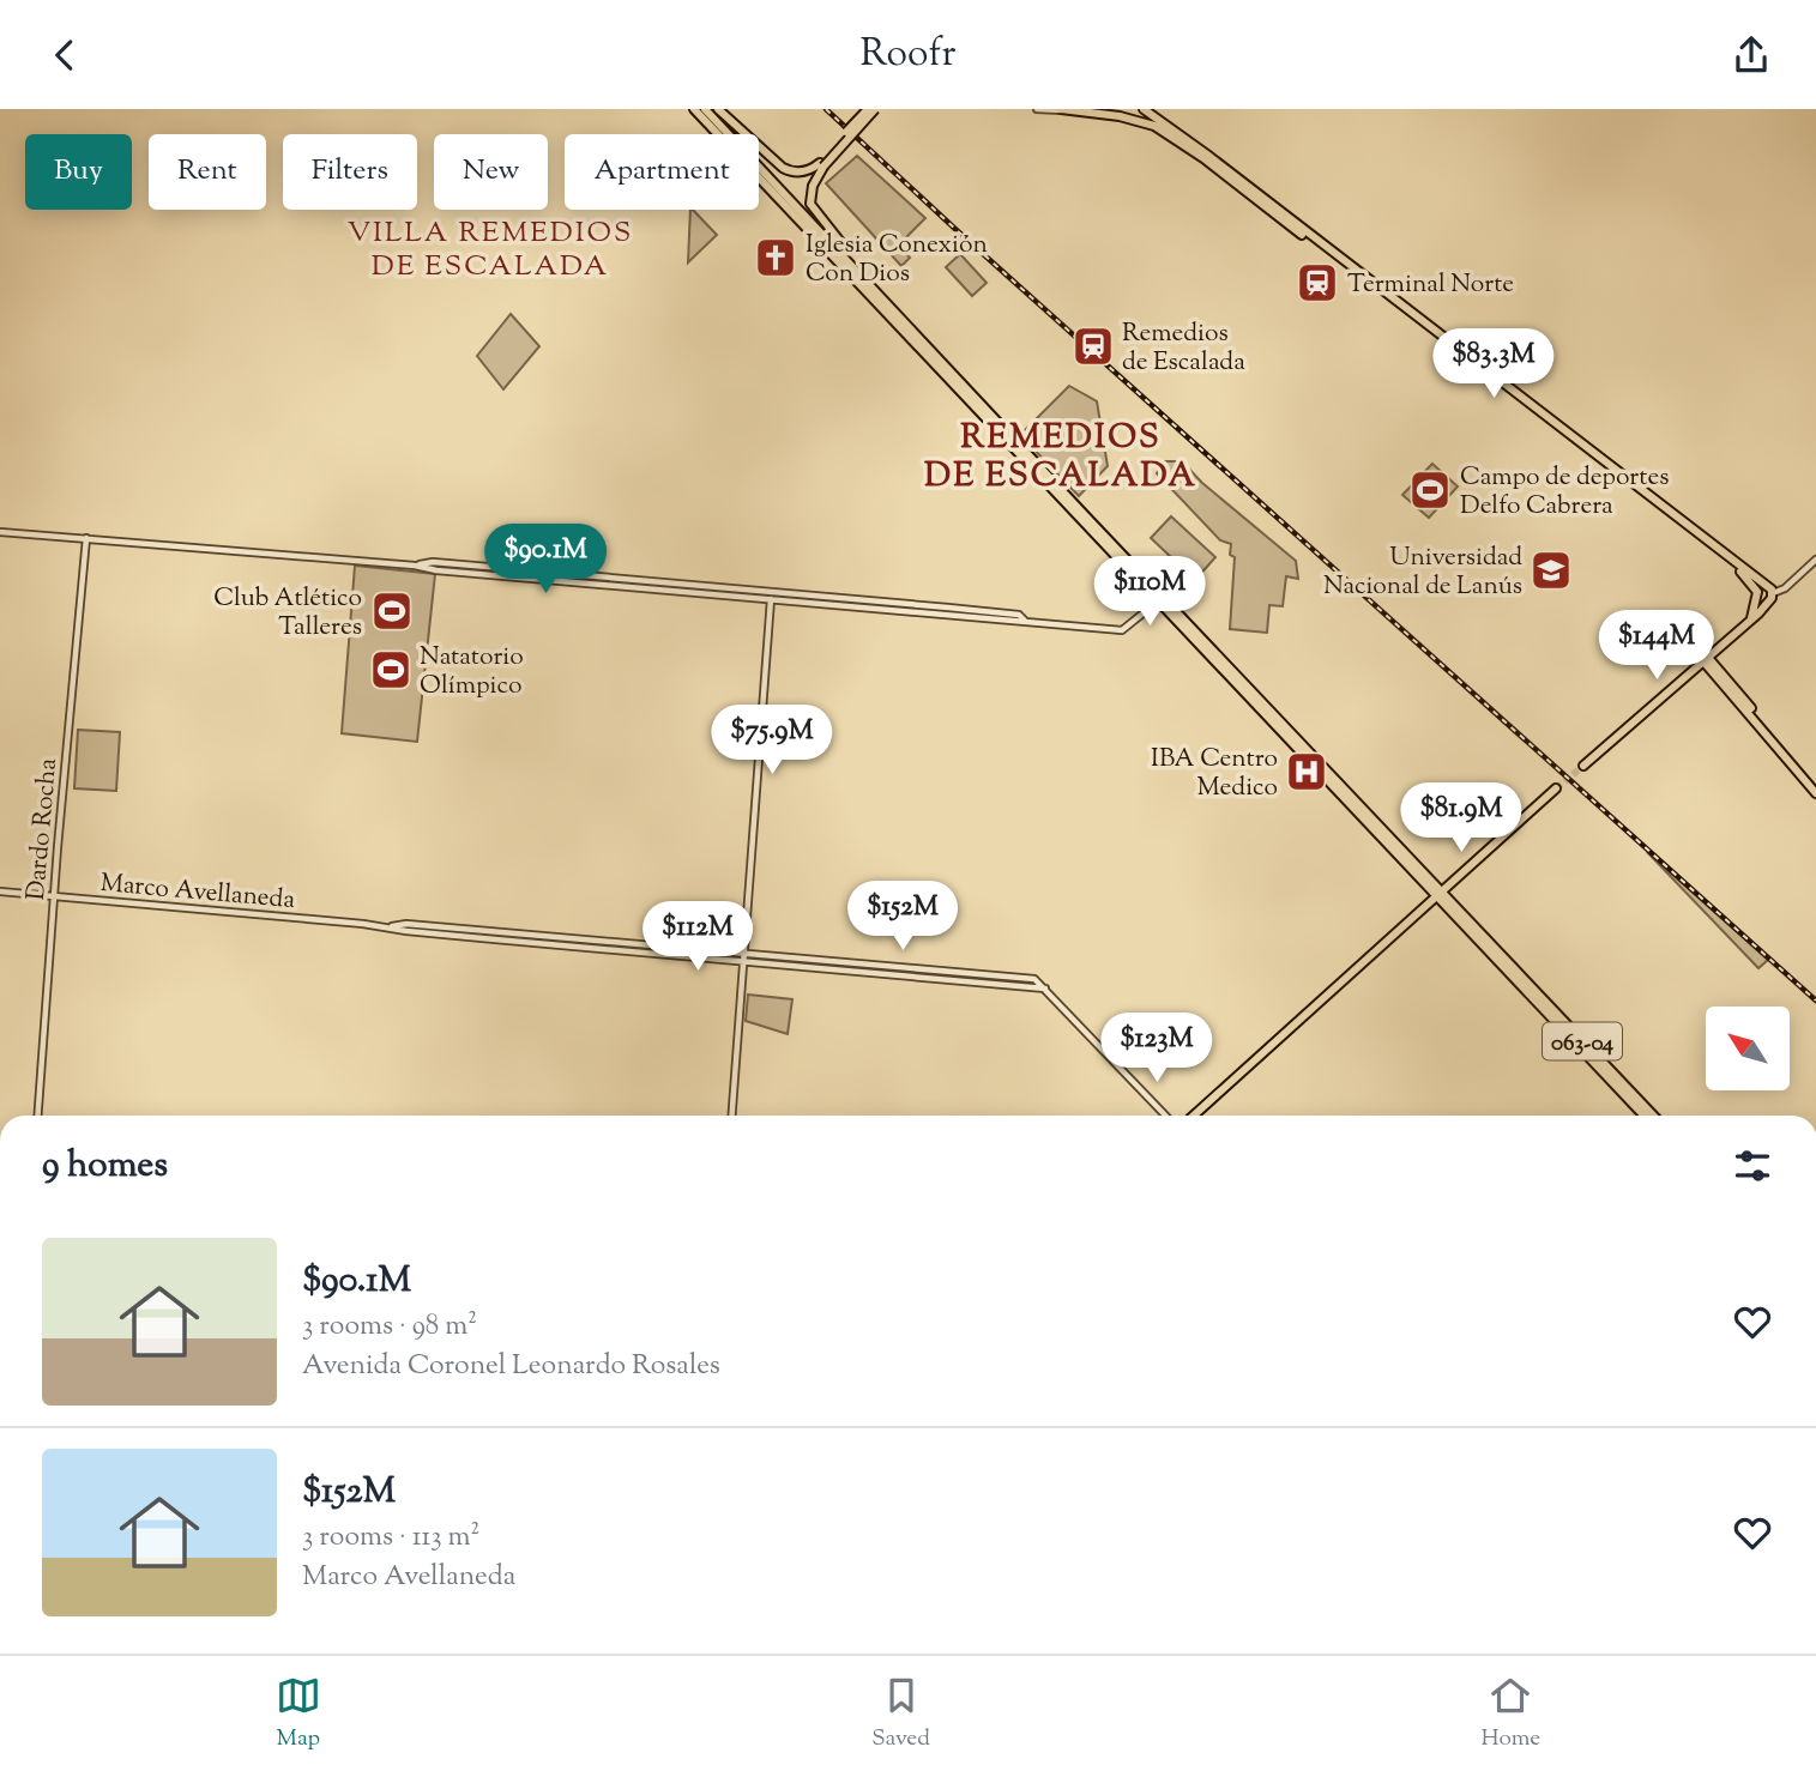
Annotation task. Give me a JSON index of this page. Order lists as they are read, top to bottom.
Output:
{
  "streets": {
    "main road": ["063-04"],
    "street": ["Dardo Rocha", "Marco Avellaneda"]
  },
  "crossings": [
    ["Dardo Rocha", "Marco Avellaneda"]
  ],
  "districts": ["VILLA REMEDIOS DE ESCALADA", "REMEDIOS DE ESCALADA"],
  "places": {
    "church": ["Iglesia Conexión Con Dios"],
    "station": ["Terminal Norte", "Remedios de Escalada"],
    "sports": ["Campo de deportes Delfo Cabrera", "Club Atlético Talleres", "Natatorio Olímpico"],
    "school or university": ["Universidad Nacional de Lanús"],
    "hospital": ["IBA Centro Medico"]
  },
  "north": "top left",
  "page": {
    "header": "Roofr",
    "chip": [
      "Buy",
      "Rent",
      "Filters",
      "New",
      "Apartment"
    ],
    "price": [
      "$83.3M",
      "$90.1M",
      "$110M",
      "$144M",
      "$75.9M",
      "$81.9M",
      "$152M",
      "$112M",
      "$123M"
    ],
    "heading": "9 homes",
    "list": [
      {
        "name": "$90.1M",
        "note": "3 rooms · 98 m² · Avenida Coronel Leonardo Rosales"
      },
      {
        "name": "$152M",
        "note": "3 rooms · 113 m² · Marco Avellaneda"
      }
    ],
    "tabs": ["Map", "Saved", "Home"]
  }
}
